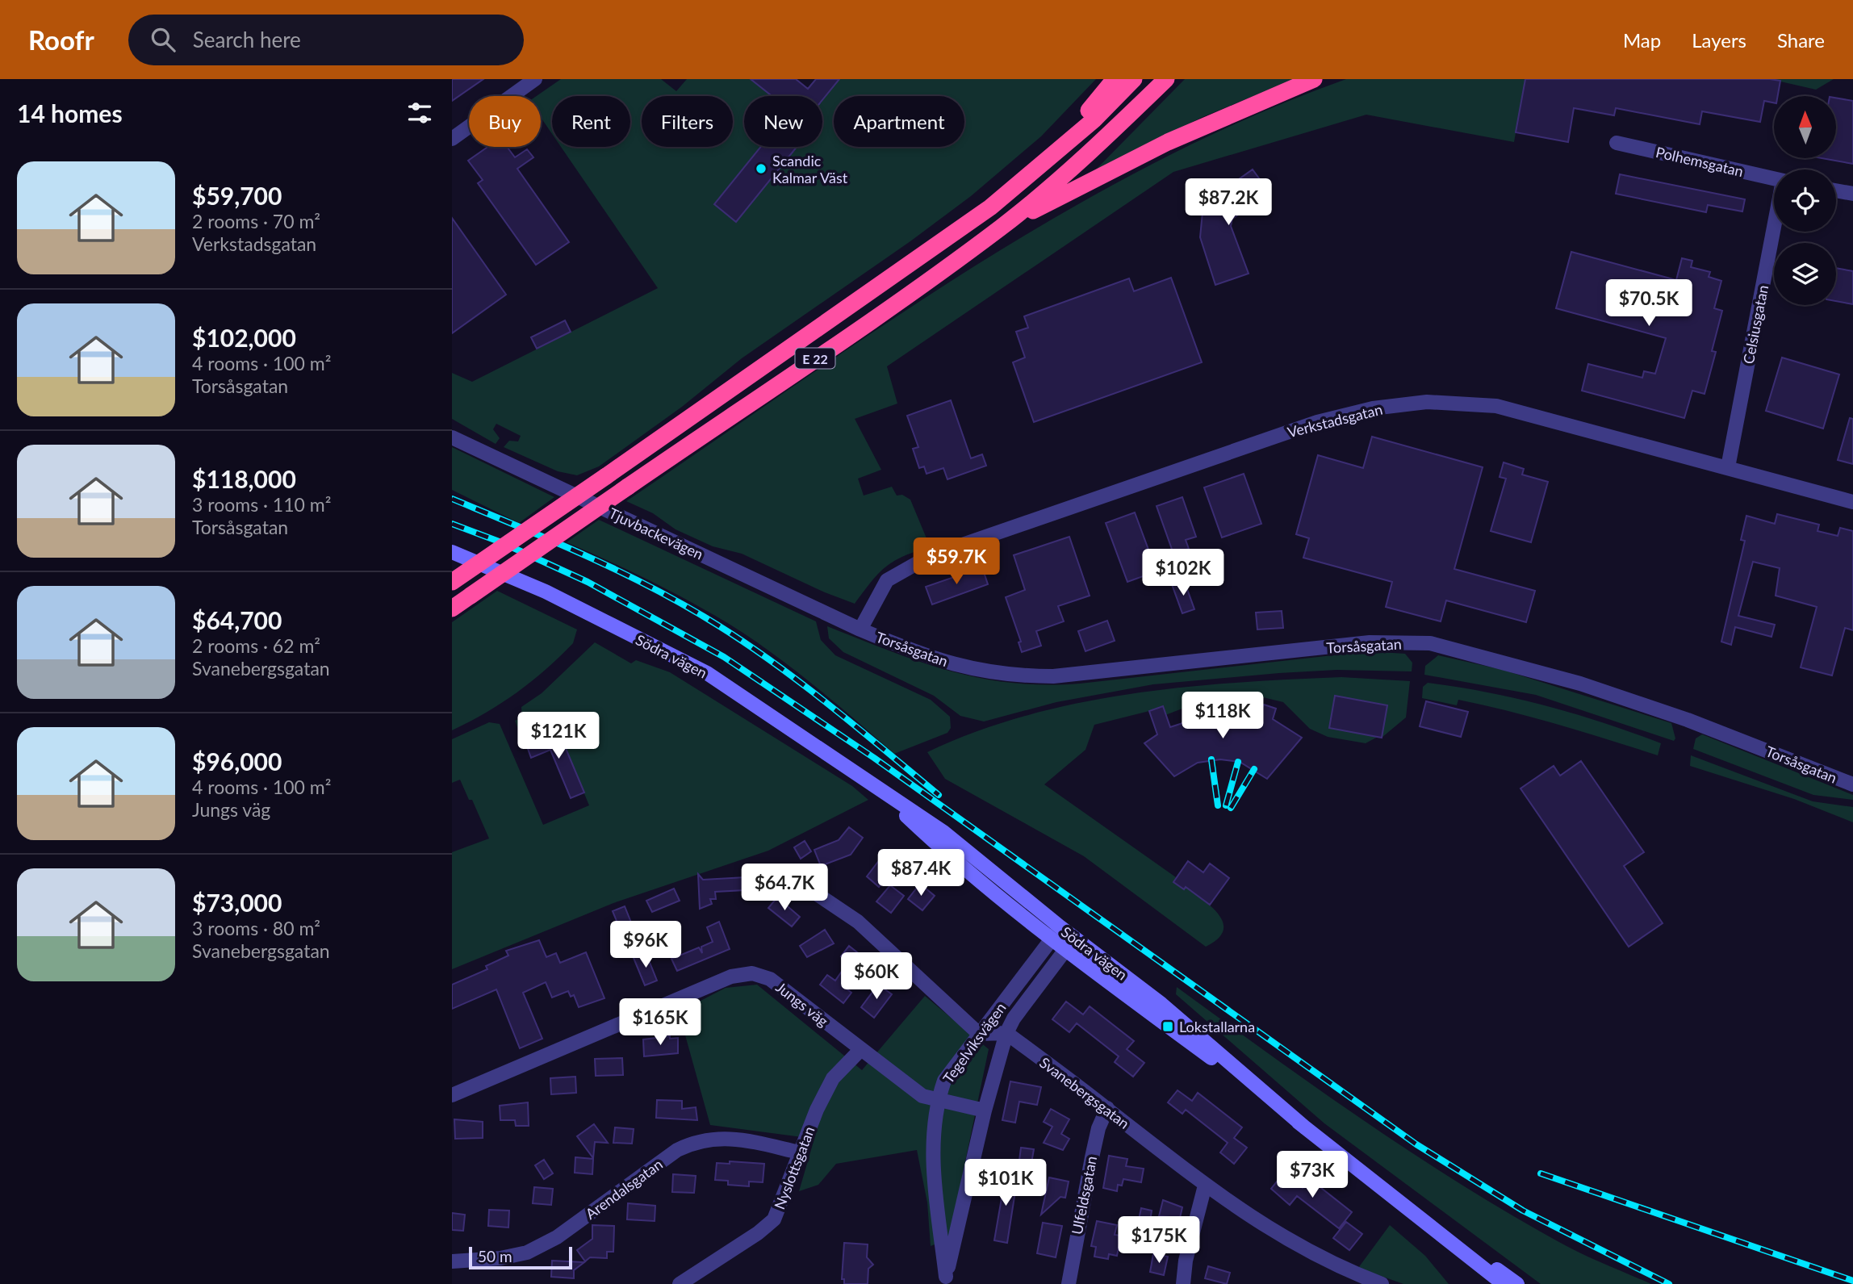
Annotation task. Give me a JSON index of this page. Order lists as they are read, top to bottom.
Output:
{
  "streets": {
    "highway": ["E 22"],
    "main road": ["Södra vägen"],
    "street": [
      "Polhemsgatan",
      "Celsiusgatan",
      "Verkstadsgatan",
      "Tjuvbackevägen",
      "Torsåsgatan",
      "Jungs väg",
      "Tegelviksvägen",
      "Svanebergsgatan",
      "Nyslottsgatan",
      "Arendalsgatan",
      "Ulfeldsgatan"
    ]
  },
  "crossings": [
    ["Celsiusgatan", "Verkstadsgatan"],
    ["Verkstadsgatan", "Tjuvbackevägen"],
    ["Verkstadsgatan", "Torsåsgatan"],
    ["Tjuvbackevägen", "Torsåsgatan"],
    ["Södra vägen", "Tegelviksvägen"],
    ["Jungs väg", "Tegelviksvägen"],
    ["Jungs väg", "Nyslottsgatan"],
    ["Tegelviksvägen", "Svanebergsgatan"],
    ["Svanebergsgatan", "Ulfeldsgatan"],
    ["Nyslottsgatan", "Arendalsgatan"]
  ],
  "places": {
    "other": ["Scandic Kalmar Väst"],
    "transit": ["Lokstallarna"]
  },
  "scale_bar": "50 m",
  "north": "top",
  "page": {
    "header": "Roofr",
    "search": "Search here",
    "nav": ["Map", "Layers", "Share"],
    "heading": "14 homes",
    "chip": [
      "Buy",
      "Rent",
      "Filters",
      "New",
      "Apartment"
    ],
    "list": [
      {
        "name": "$59,700",
        "note": "2 rooms · 70 m² · Verkstadsgatan"
      },
      {
        "name": "$102,000",
        "note": "4 rooms · 100 m² · Torsåsgatan"
      },
      {
        "name": "$118,000",
        "note": "3 rooms · 110 m² · Torsåsgatan"
      },
      {
        "name": "$64,700",
        "note": "2 rooms · 62 m² · Svanebergsgatan"
      },
      {
        "name": "$96,000",
        "note": "4 rooms · 100 m² · Jungs väg"
      },
      {
        "name": "$73,000",
        "note": "3 rooms · 80 m² · Svanebergsgatan"
      }
    ],
    "price": [
      "$87.2K",
      "$70.5K",
      "$59.7K",
      "$102K",
      "$118K",
      "$121K",
      "$87.4K",
      "$64.7K",
      "$96K",
      "$60K",
      "$165K",
      "$73K",
      "$101K",
      "$175K"
    ],
    "scale": "50 m"
  }
}
